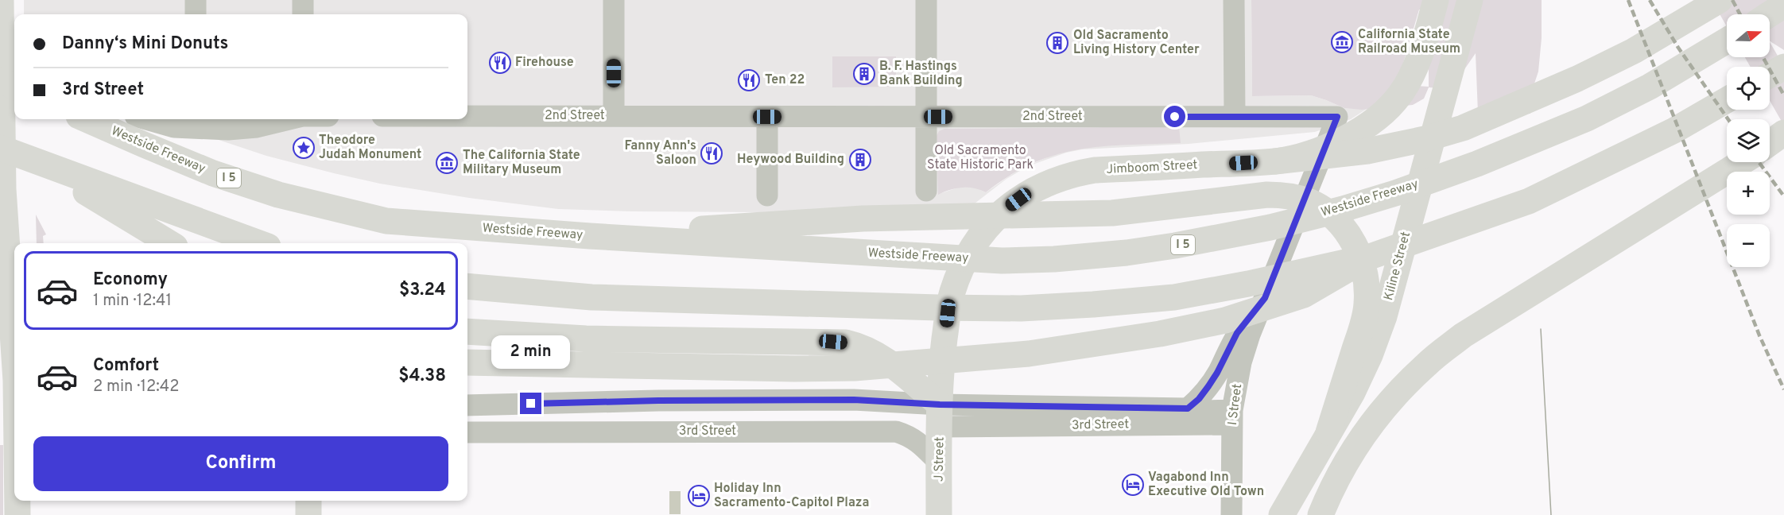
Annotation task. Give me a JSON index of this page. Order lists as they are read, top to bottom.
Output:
{
  "streets": {
    "main road": [
      "Westside Freeway",
      "Jimboom Street",
      "I 5",
      "Kiline Street",
      "J Street"
    ],
    "street": ["2nd Street", "I Street", "3rd Street"]
  },
  "crossings": [
    ["2nd Street", "I Street"],
    ["Jimboom Street", "3rd Street"],
    ["Jimboom Street", "J Street"],
    ["I Street", "3rd Street"],
    ["3rd Street", "J Street"]
  ],
  "parks": ["Old Sacramento State Historic Park"],
  "places": {
    "museum": ["California State Railroad Museum", "The California State Military Museum"],
    "building": ["Old Sacramento Living History Center", "B. F. Hastings Bank Building", "Heywood Building"],
    "restaurant": ["Firehouse", "Ten 22", "Fanny Ann's Saloon"],
    "place": ["Theodore Judah Monument"],
    "hotel": ["Vagabond Inn Executive Old Town", "Holiday Inn Sacramento-Capitol Plaza"]
  },
  "north": "right",
  "page": {
    "map_buttons": ["+", "−"],
    "banner": ["Danny‘s Mini Donuts", "3rd Street"],
    "list": [
      {
        "name": "Economy",
        "note": "1 min · 12:41",
        "value": "$3.24"
      },
      {
        "name": "Comfort",
        "note": "2 min · 12:42",
        "value": "$4.38"
      }
    ],
    "bubble": "2 min",
    "buttons": "Confirm"
  }
}
